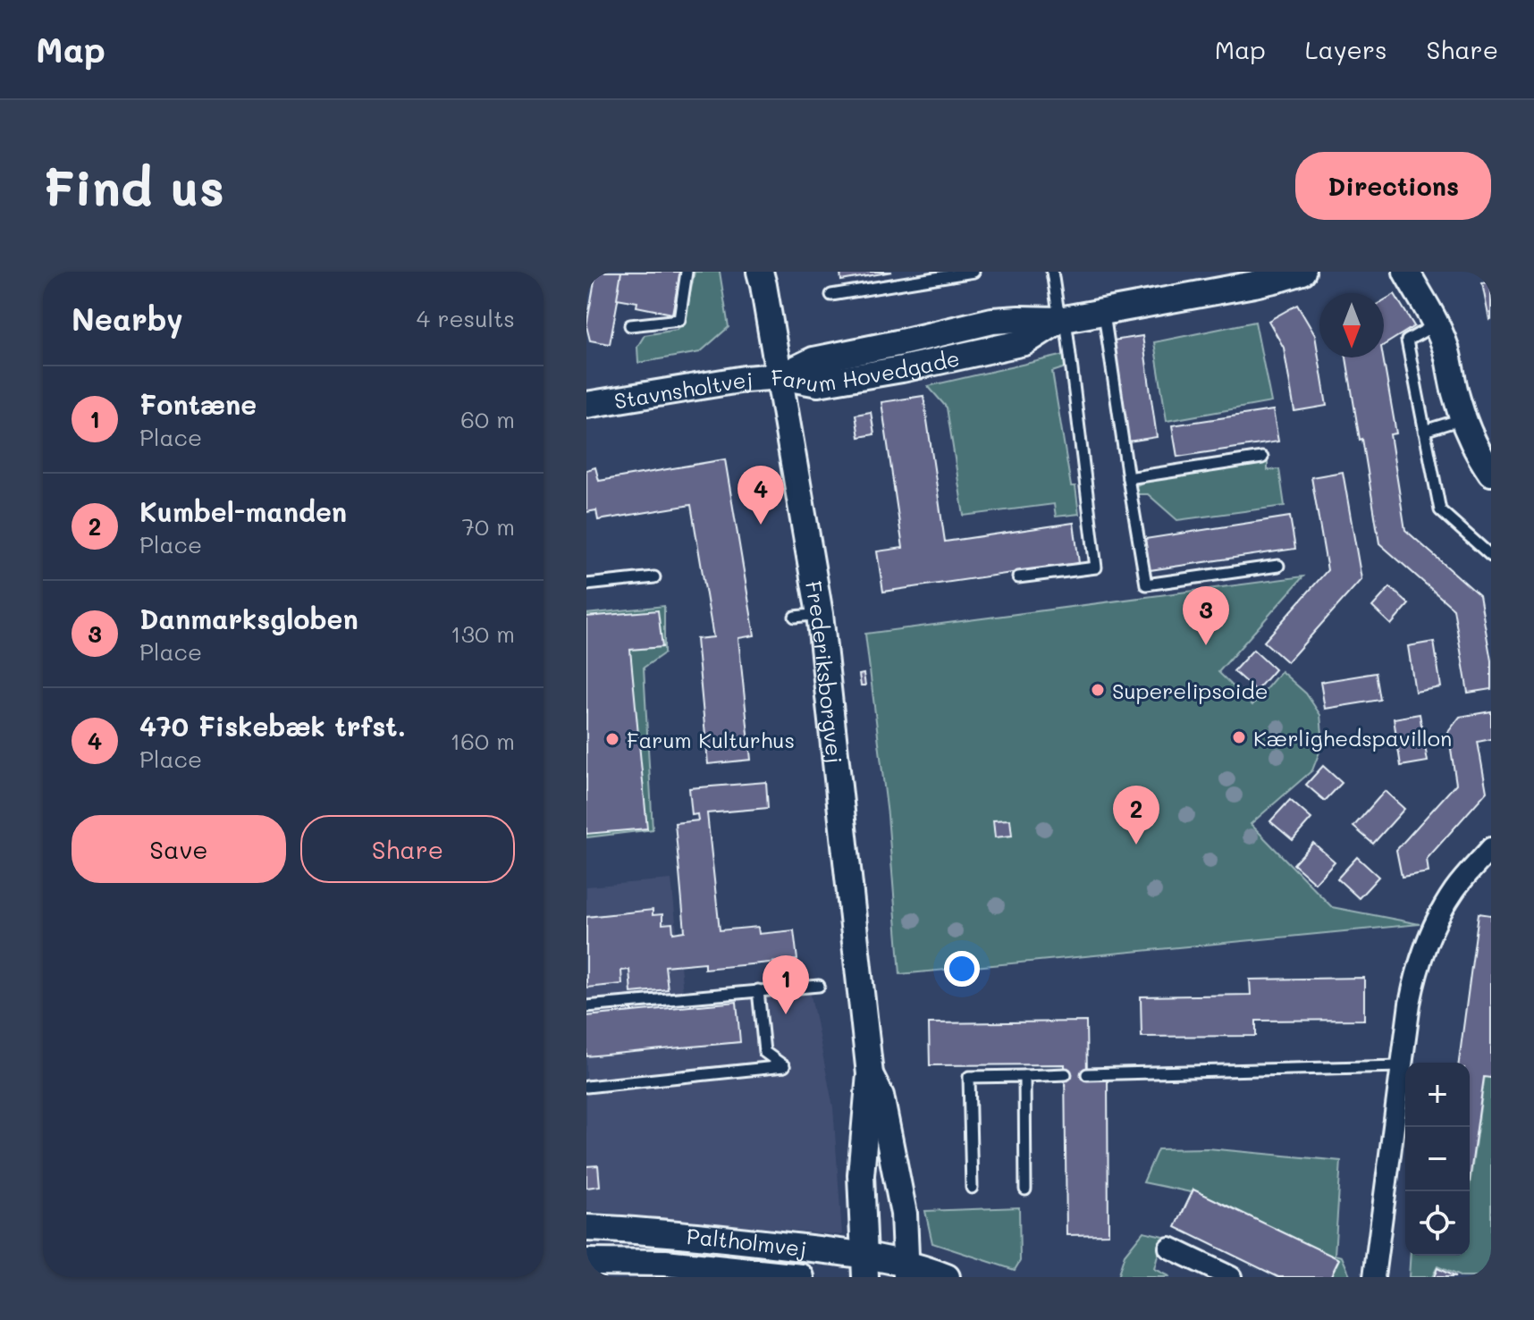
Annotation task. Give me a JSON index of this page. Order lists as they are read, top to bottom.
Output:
{
  "streets": {
    "street": [
      "Farum Hovedgade",
      "Stavnsholtvej",
      "Frederiksborgvej",
      "Paltholmvej"
    ]
  },
  "crossings": [
    ["Farum Hovedgade", "Stavnsholtvej"],
    ["Farum Hovedgade", "Frederiksborgvej"],
    ["Stavnsholtvej", "Frederiksborgvej"],
    ["Frederiksborgvej", "Paltholmvej"]
  ],
  "places": ["Superelipsoide", "Kærlighedspavillon", "Farum Kulturhus"],
  "north": "bottom",
  "page": {
    "header": "Map",
    "nav": ["Map", "Layers", "Share"],
    "buttons": [
      "Directions",
      ["Save", "Share"]
    ],
    "title": "Find us",
    "heading": ["Nearby", "4 results"],
    "list": [
      {
        "mark": "1",
        "name": "Fontæne",
        "note": "Place",
        "value": "60 m"
      },
      {
        "mark": "2",
        "name": "Kumbel-manden",
        "note": "Place",
        "value": "70 m"
      },
      {
        "mark": "3",
        "name": "Danmarksgloben",
        "note": "Place",
        "value": "130 m"
      },
      {
        "mark": "4",
        "name": "470 Fiskebæk trfst.",
        "note": "Place",
        "value": "160 m"
      }
    ],
    "pins": [
      "4",
      "3",
      "2",
      "1"
    ],
    "map_buttons": ["+", "−"]
  }
}
